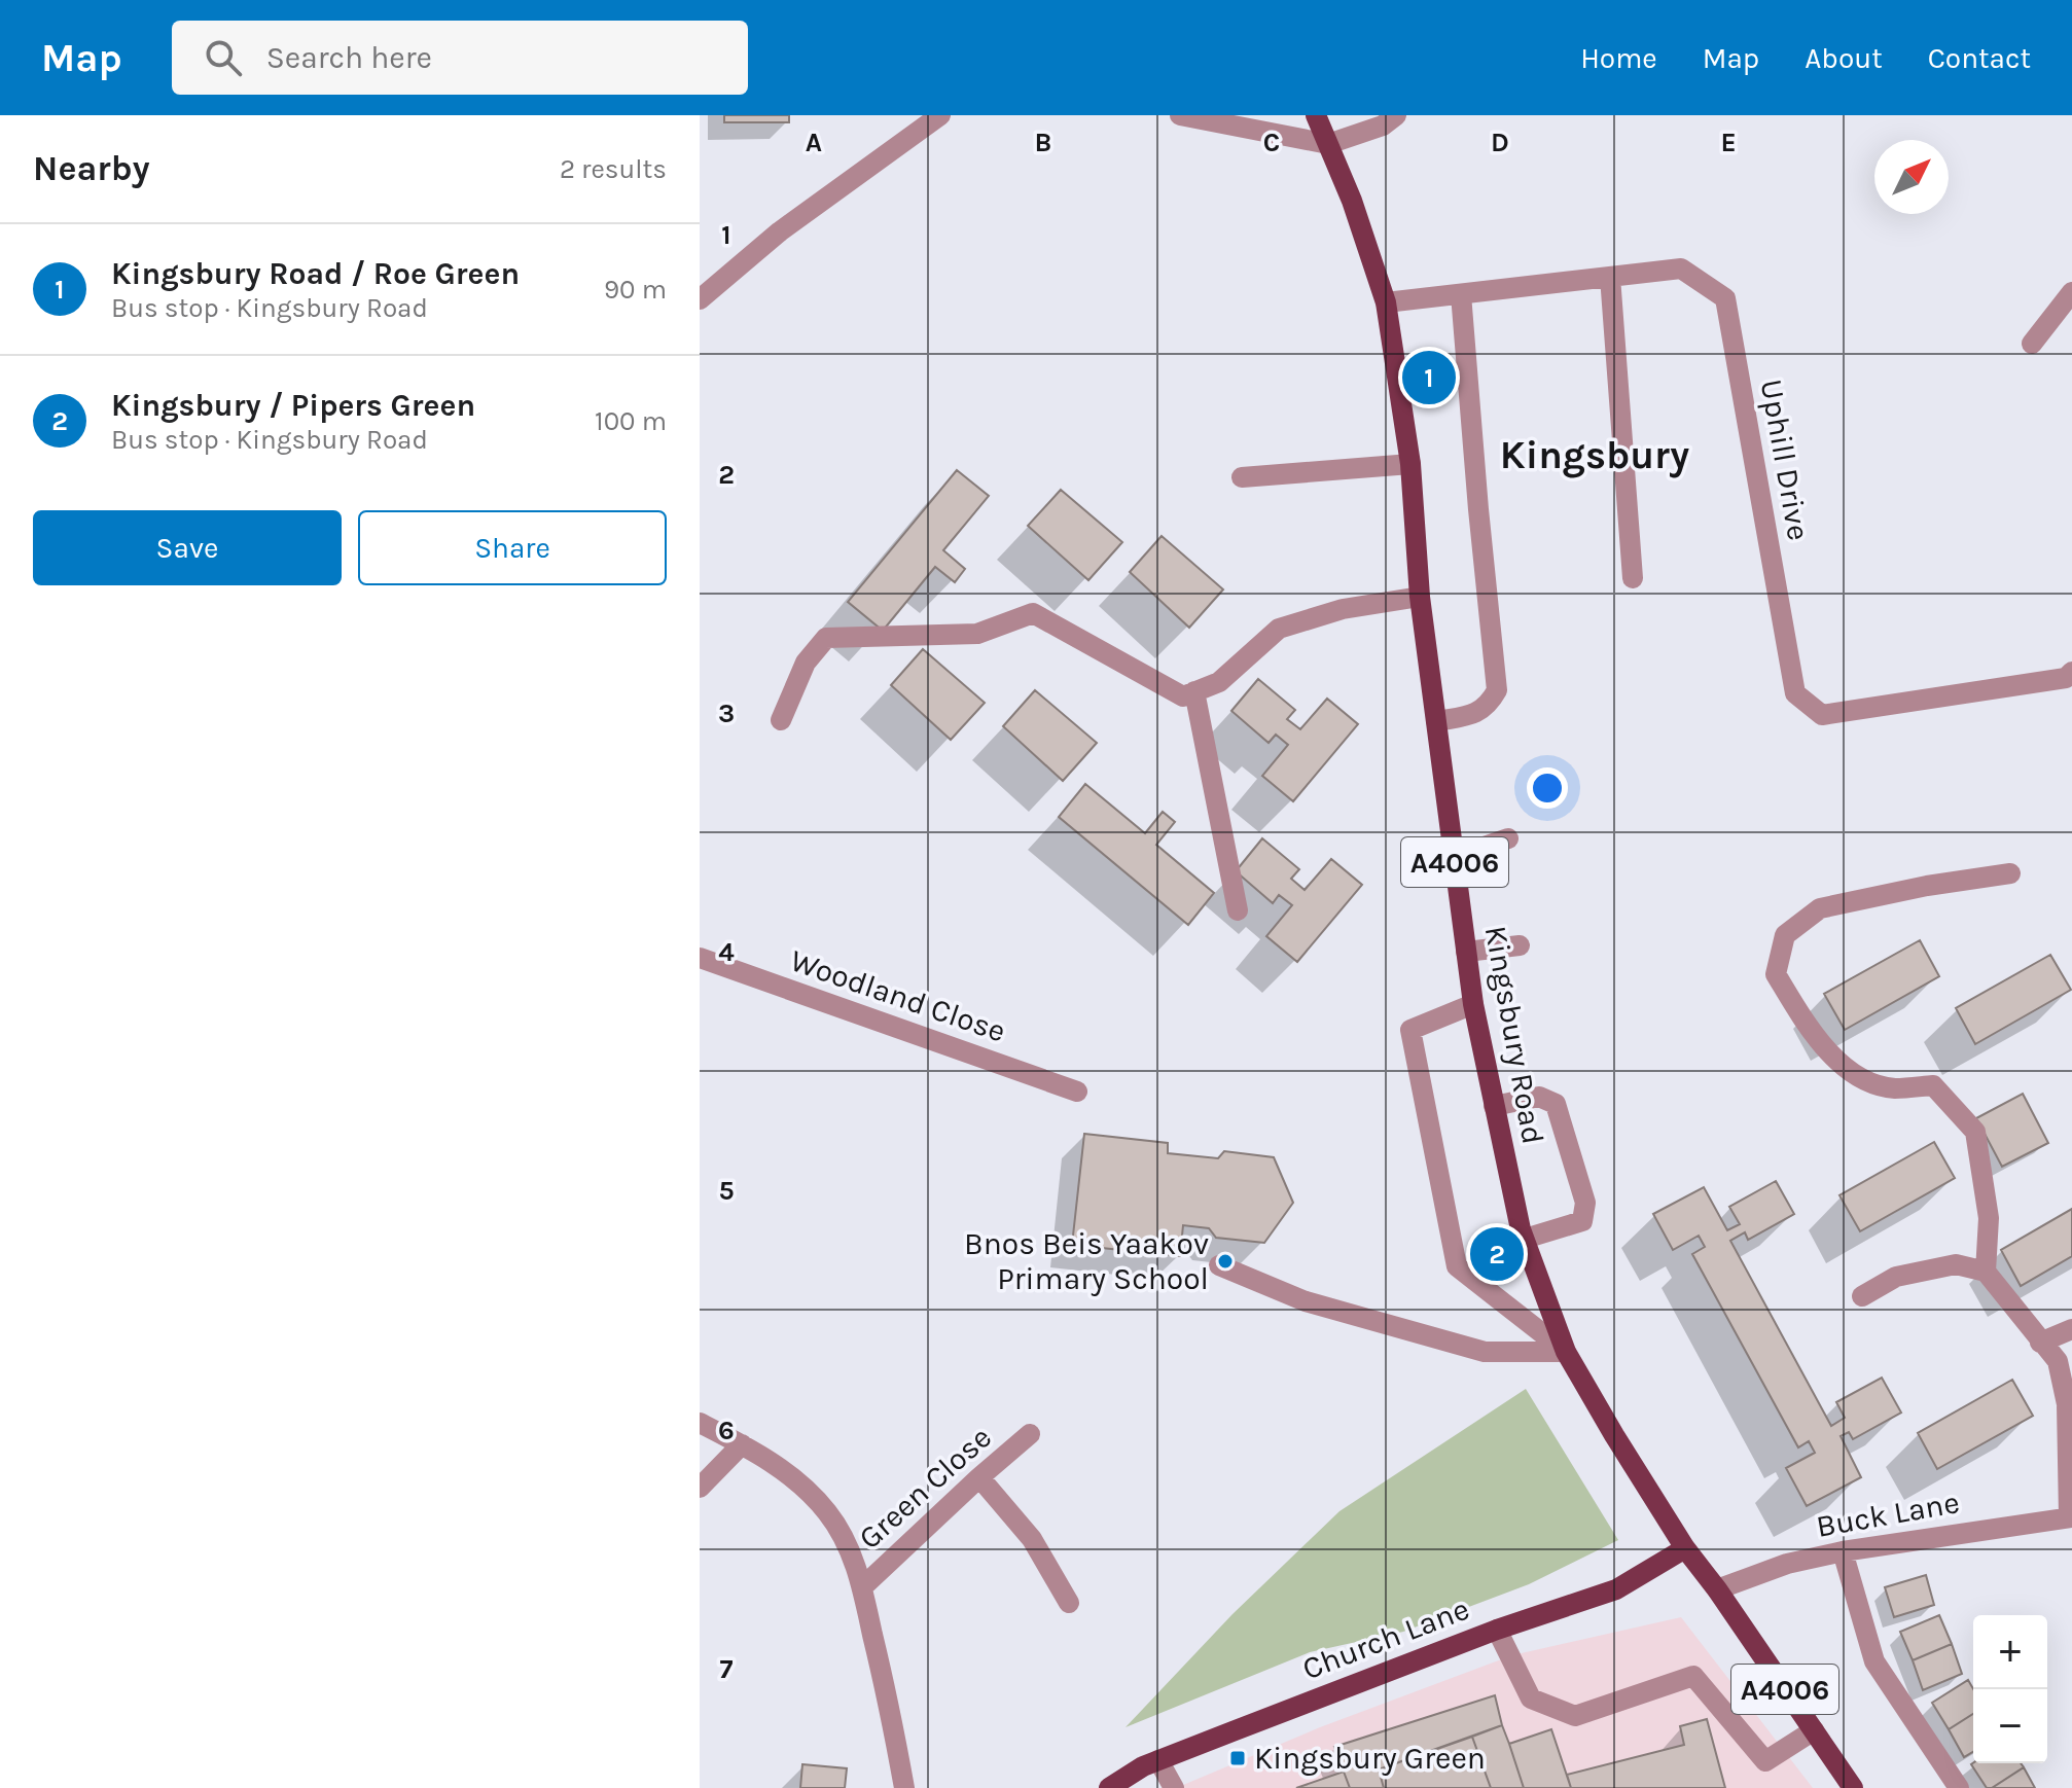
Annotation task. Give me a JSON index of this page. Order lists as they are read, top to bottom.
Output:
{
  "streets": {
    "main road": ["A4006", "Kingsbury Road", "Church Lane"],
    "street": [
      "Uphill Drive",
      "Woodland Close",
      "Green Close",
      "Buck Lane"
    ]
  },
  "crossings": [
    ["Uphill Drive", "Kingsbury Road"],
    ["Kingsbury Road", "Buck Lane"],
    ["Kingsbury Road", "Church Lane"]
  ],
  "districts": ["Kingsbury"],
  "places": {
    "other": ["Bnos Beis Yaakov Primary School"],
    "transit": ["Kingsbury Green"]
  },
  "north": "top right",
  "page": {
    "header": "Map",
    "search": "Search here",
    "nav": [
      "Home",
      "Map",
      "About",
      "Contact"
    ],
    "heading": ["Nearby", "2 results"],
    "list": [
      {
        "mark": "1",
        "name": "Kingsbury Road / Roe Green",
        "note": "Bus stop · Kingsbury Road",
        "value": "90 m"
      },
      {
        "mark": "2",
        "name": "Kingsbury / Pipers Green",
        "note": "Bus stop · Kingsbury Road",
        "value": "100 m"
      }
    ],
    "pins": ["1", "2"],
    "buttons": ["Save", "Share"],
    "map_buttons": ["+", "−"]
  },
  "grid": {
    "columns": [
      "A",
      "B",
      "C",
      "D",
      "E"
    ],
    "rows": [
      "1",
      "2",
      "3",
      "4",
      "5",
      "6",
      "7"
    ]
  }
}
